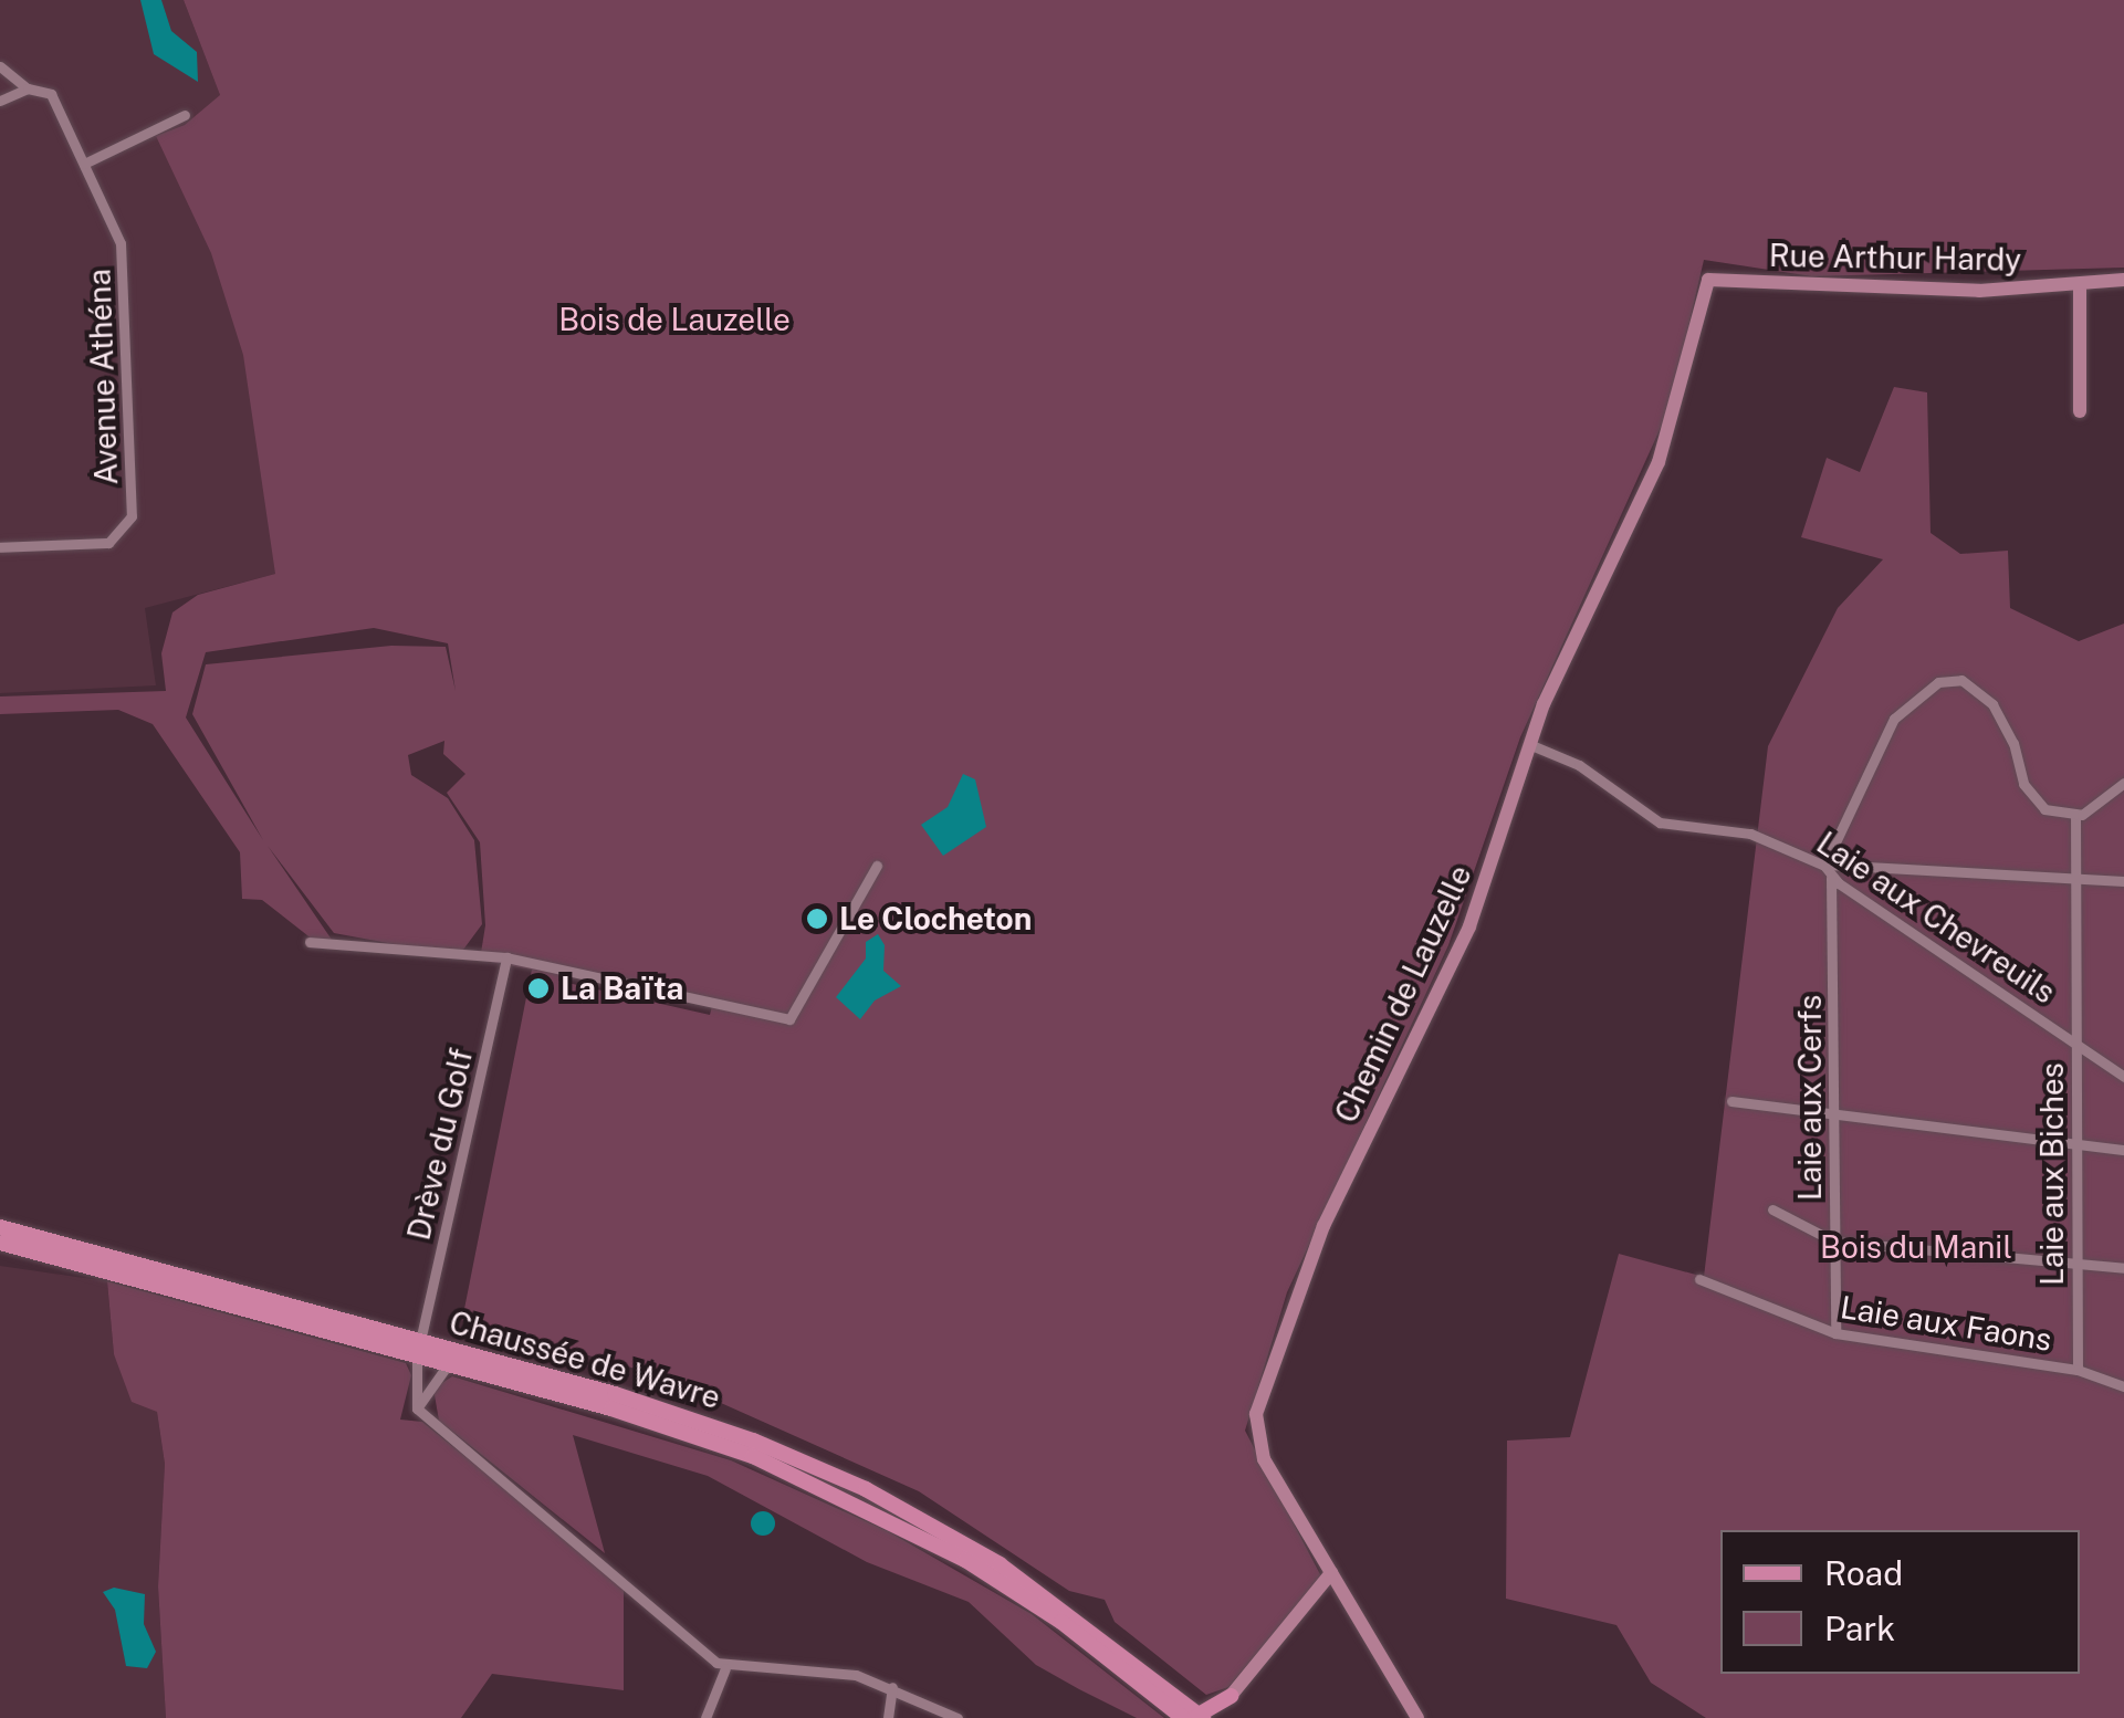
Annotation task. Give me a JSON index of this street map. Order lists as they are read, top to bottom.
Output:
{
  "streets": {
    "main road": ["Chaussée de Wavre"],
    "street": [
      "Rue Arthur Hardy",
      "Avenue Athéna",
      "Laie aux Chevreuils",
      "Chemin de Lauzelle",
      "Laie aux Cerfs",
      "Drève du Golf",
      "Laie aux Biches",
      "Laie aux Faons"
    ]
  },
  "crossings": [
    ["Rue Arthur Hardy", "Chemin de Lauzelle"],
    ["Laie aux Chevreuils", "Chemin de Lauzelle"],
    ["Laie aux Chevreuils", "Laie aux Cerfs"],
    ["Laie aux Chevreuils", "Laie aux Biches"],
    ["Laie aux Cerfs", "Laie aux Faons"],
    ["Drève du Golf", "Chaussée de Wavre"],
    ["Laie aux Biches", "Laie aux Faons"]
  ],
  "parks": ["Bois de Lauzelle", "Bois du Manil"],
  "places": ["Le Clocheton", "La Baïta"],
  "legend": ["Road", "Park"]
}
